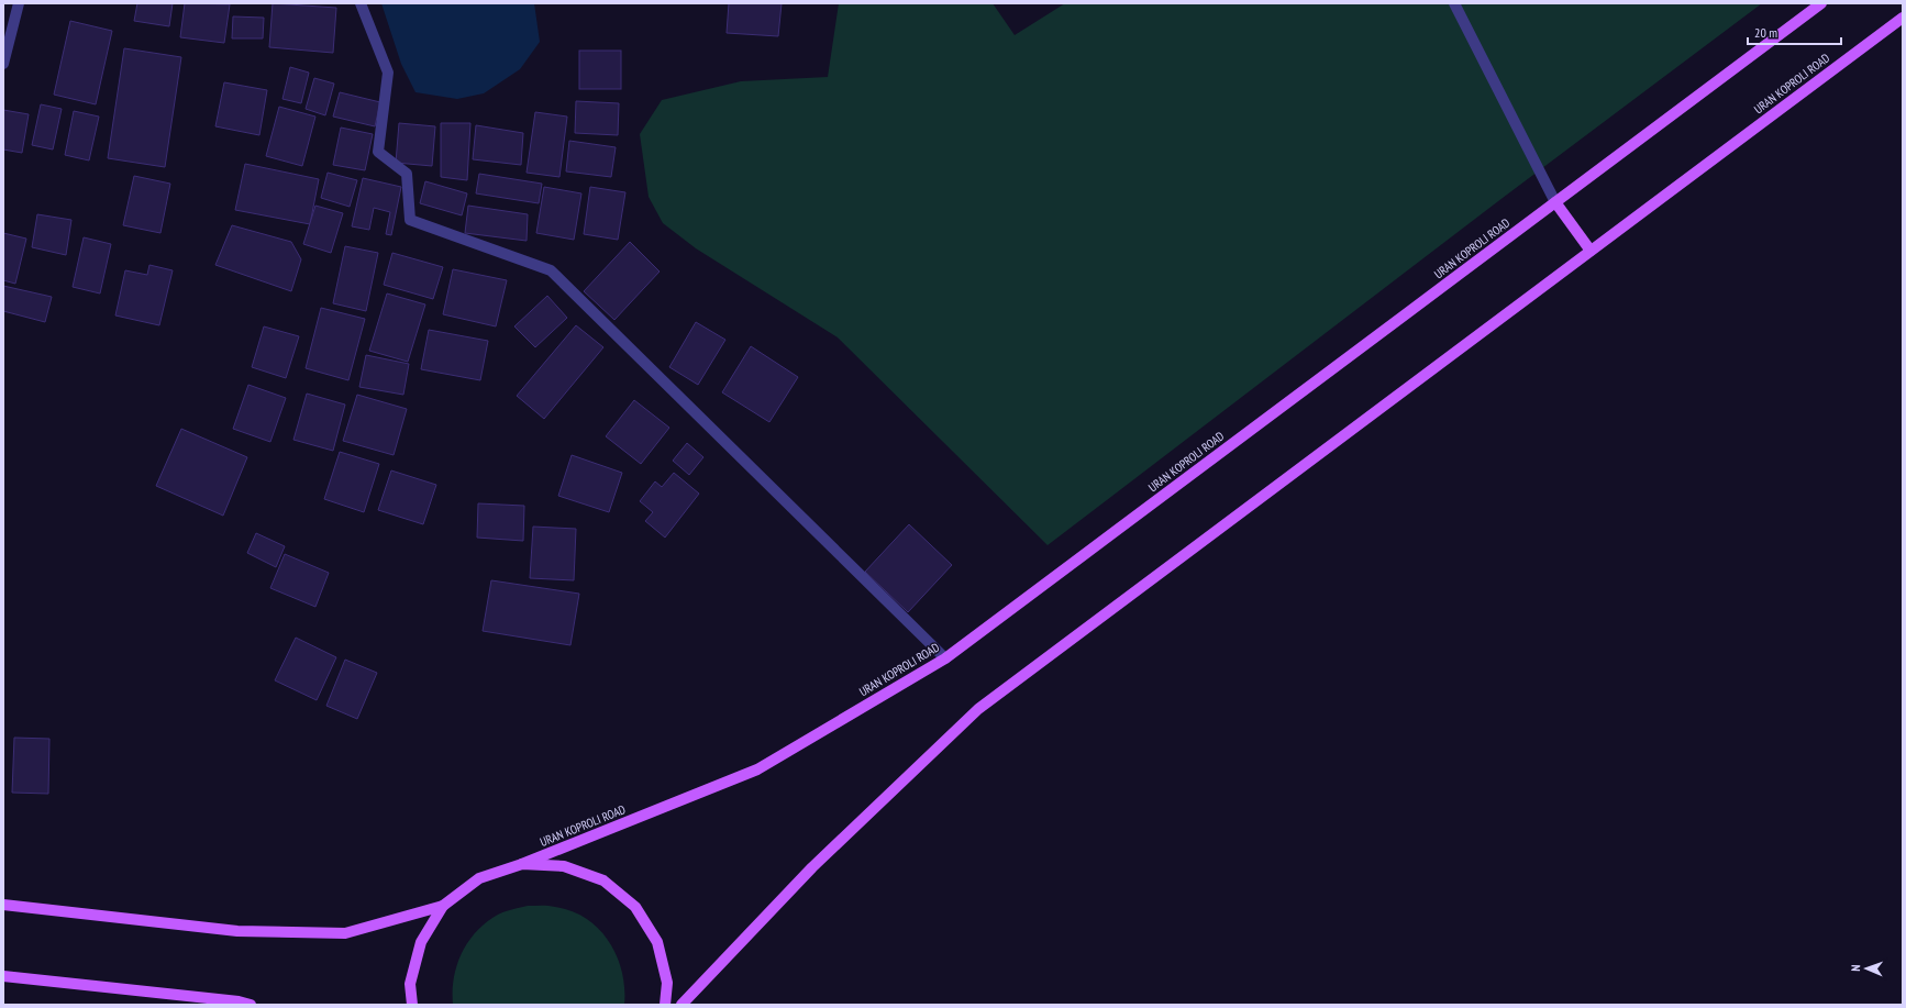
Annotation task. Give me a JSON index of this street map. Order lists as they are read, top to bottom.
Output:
{
  "streets": {
    "main road": ["URAN KOPROLI ROAD"]
  },
  "scale_bar": "20 m",
  "north": "left"
}
